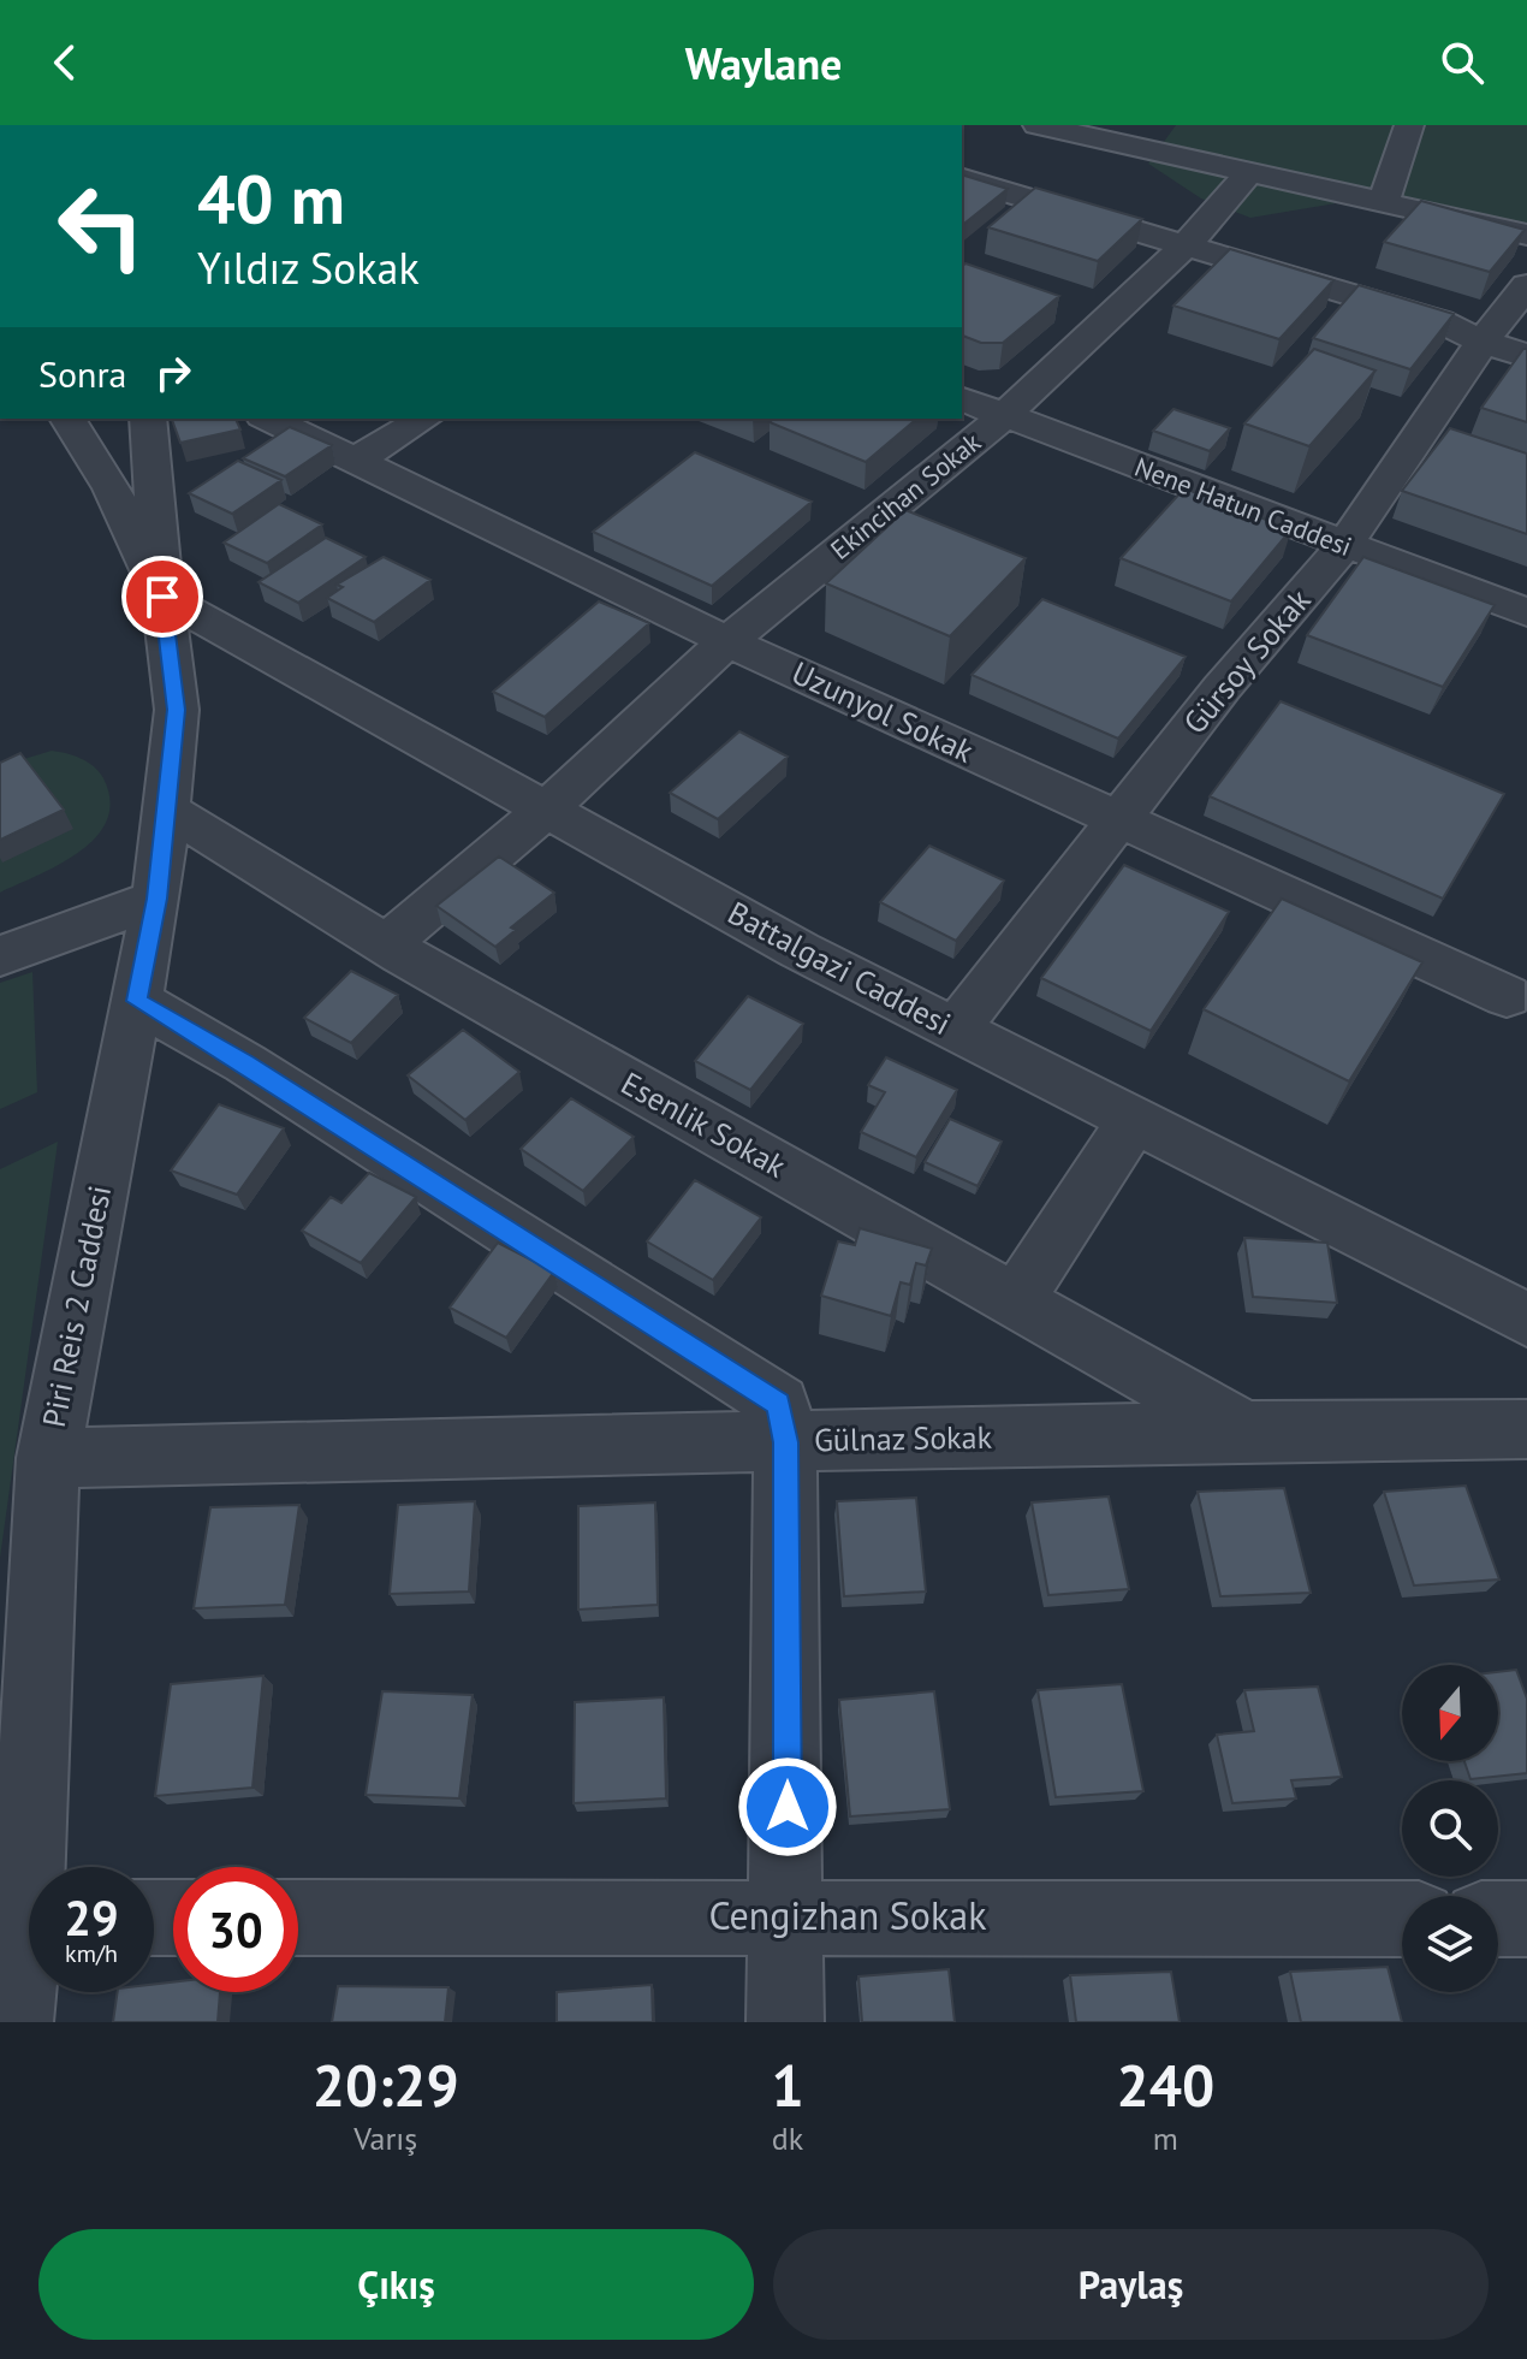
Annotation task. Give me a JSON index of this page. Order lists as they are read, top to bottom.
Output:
{
  "streets": {
    "street": [
      "Ekincihan Sokak",
      "Nene Hatun Caddesi",
      "Gürsoy Sokak",
      "Uzunyol Sokak",
      "Battalgazi Caddesi",
      "Esenlik Sokak",
      "Piri Reis 2 Caddesi",
      "Gülnaz Sokak",
      "Cengizhan Sokak"
    ]
  },
  "crossings": [
    ["Ekincihan Sokak", "Nene Hatun Caddesi"],
    ["Ekincihan Sokak", "Uzunyol Sokak"],
    ["Ekincihan Sokak", "Battalgazi Caddesi"],
    ["Ekincihan Sokak", "Esenlik Sokak"],
    ["Nene Hatun Caddesi", "Gürsoy Sokak"],
    ["Gürsoy Sokak", "Uzunyol Sokak"],
    ["Gürsoy Sokak", "Battalgazi Caddesi"],
    ["Battalgazi Caddesi", "Piri Reis 2 Caddesi"],
    ["Esenlik Sokak", "Piri Reis 2 Caddesi"],
    ["Esenlik Sokak", "Gülnaz Sokak"],
    ["Piri Reis 2 Caddesi", "Gülnaz Sokak"]
  ],
  "north": "bottom",
  "page": {
    "header": "Waylane",
    "turn": ["40 m", "Yıldız Sokak"],
    "then": "Sonra",
    "speed": "29 km/h",
    "limit": "30",
    "eta": [
      "20:29",
      "Varış",
      "1",
      "dk",
      "240",
      "m"
    ],
    "buttons": ["Çıkış", "Paylaş"]
  }
}
